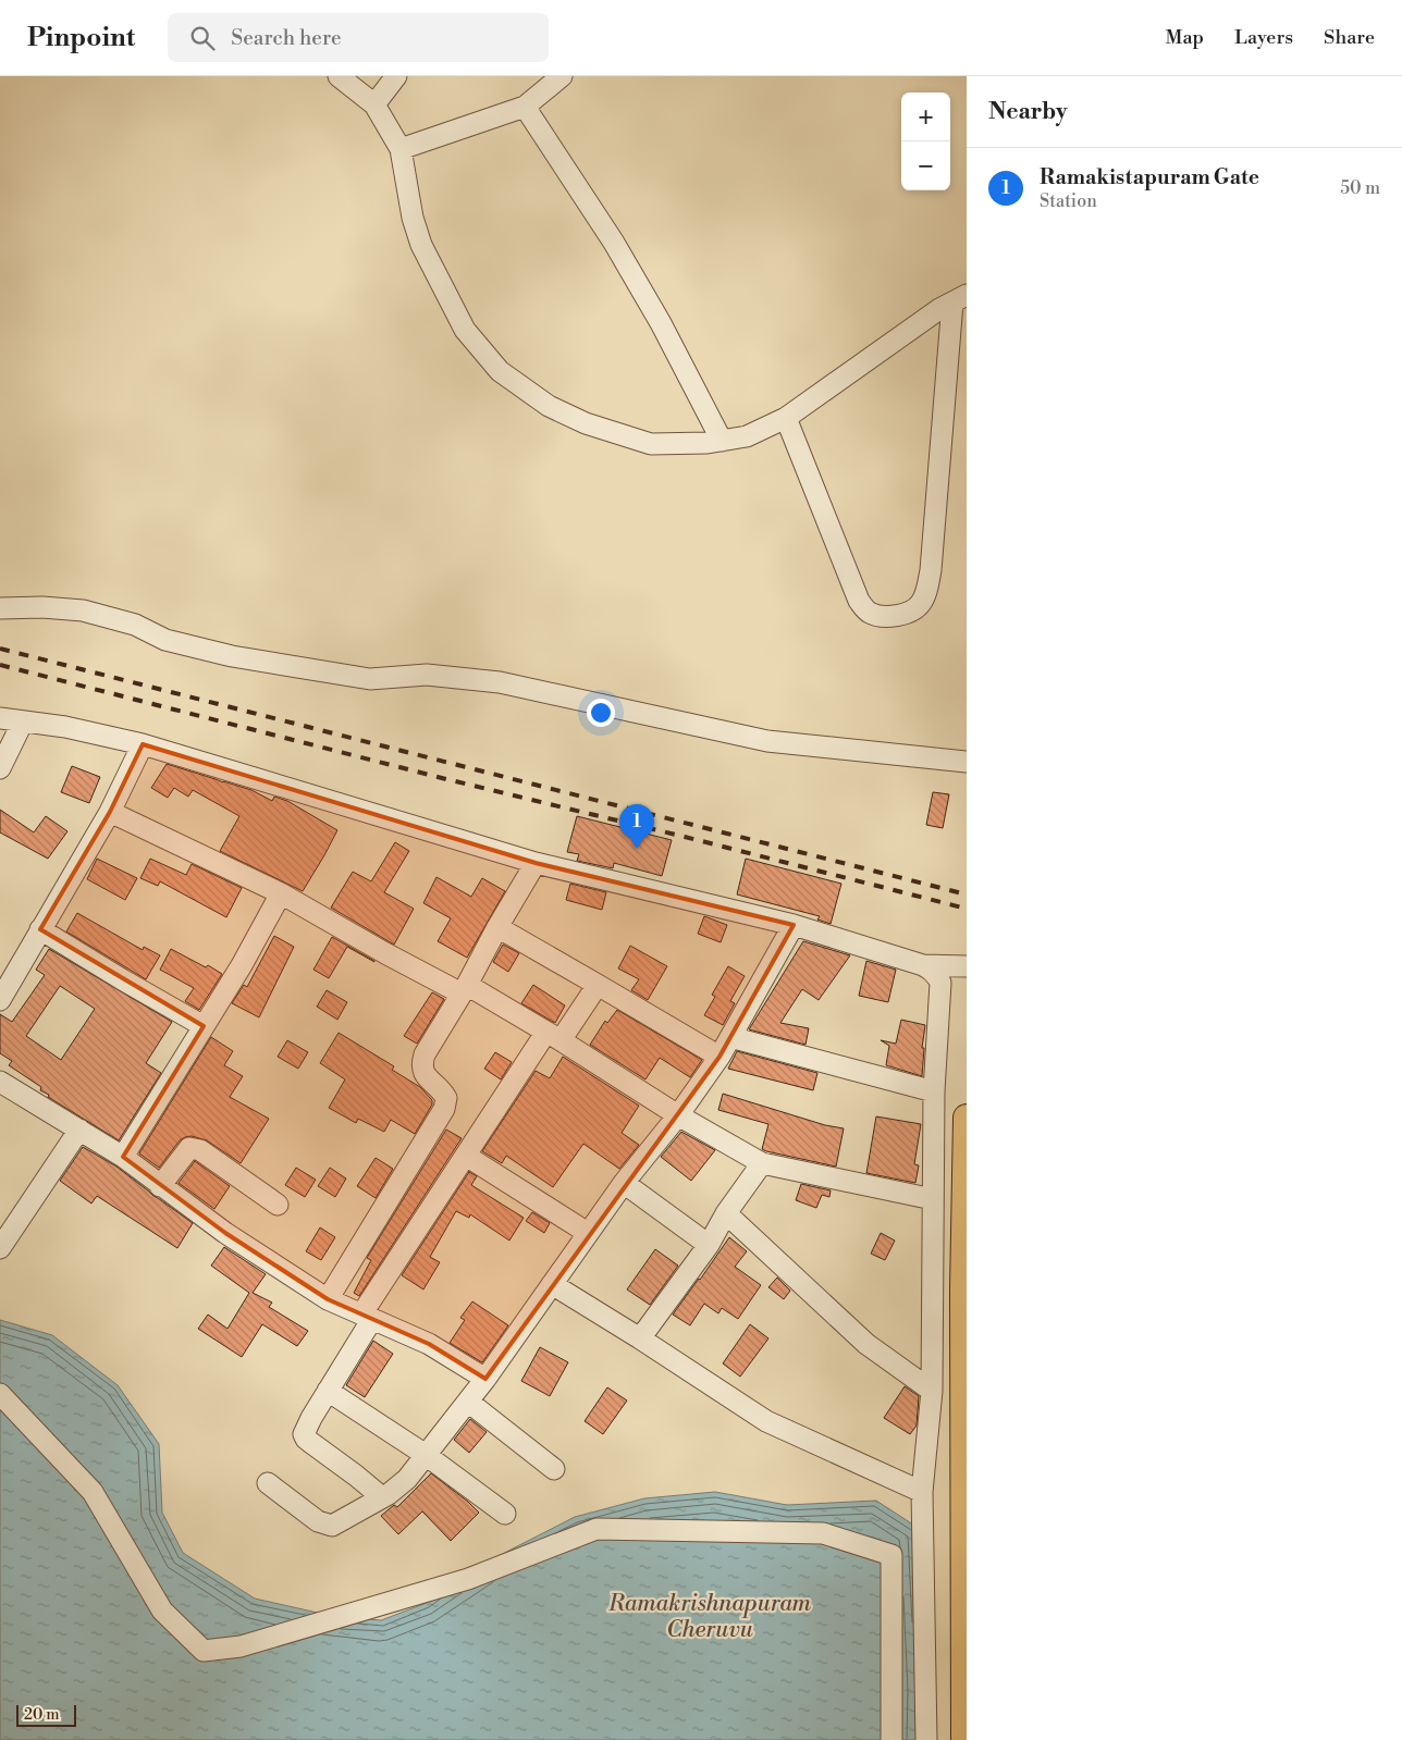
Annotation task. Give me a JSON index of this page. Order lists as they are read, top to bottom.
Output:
{
  "water": ["Ramakrishnapuram Cheruvu"],
  "scale_bar": "20 m",
  "page": {
    "header": "Pinpoint",
    "search": "Search here",
    "nav": ["Map", "Layers", "Share"],
    "heading": "Nearby",
    "map_buttons": ["+", "−"],
    "list": [
      {
        "mark": "1",
        "name": "Ramakistapuram Gate",
        "note": "Station",
        "value": "50 m"
      }
    ],
    "pins": "1",
    "scale": "20 m"
  }
}
